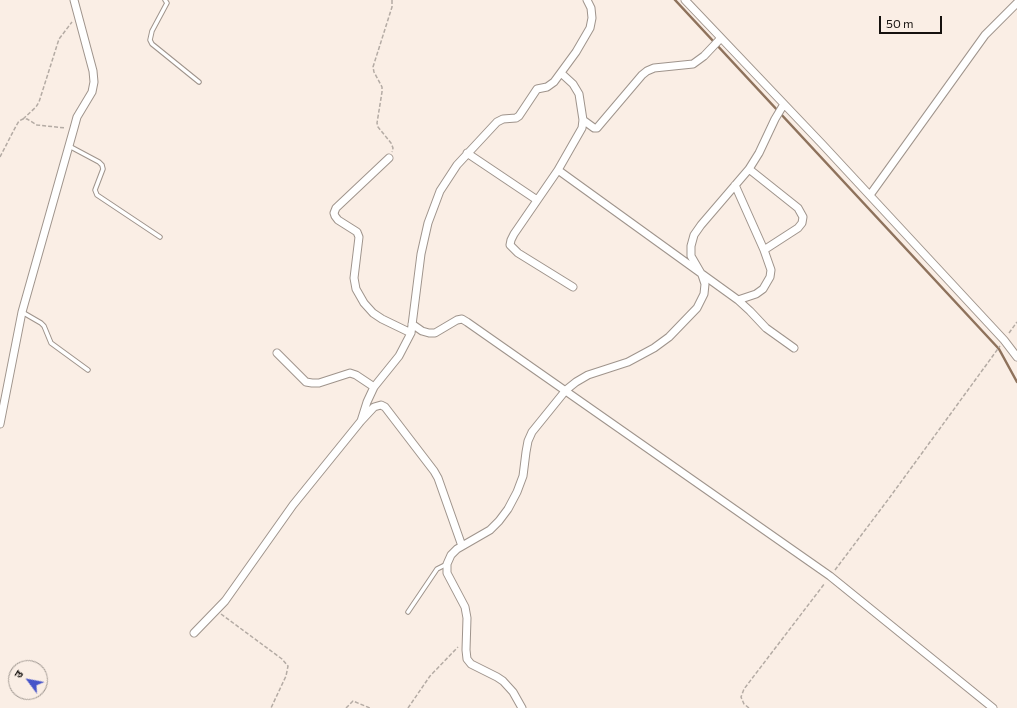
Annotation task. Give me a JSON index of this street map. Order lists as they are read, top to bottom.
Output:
{
  "scale_bar": "50 m",
  "north": "top left"
}
